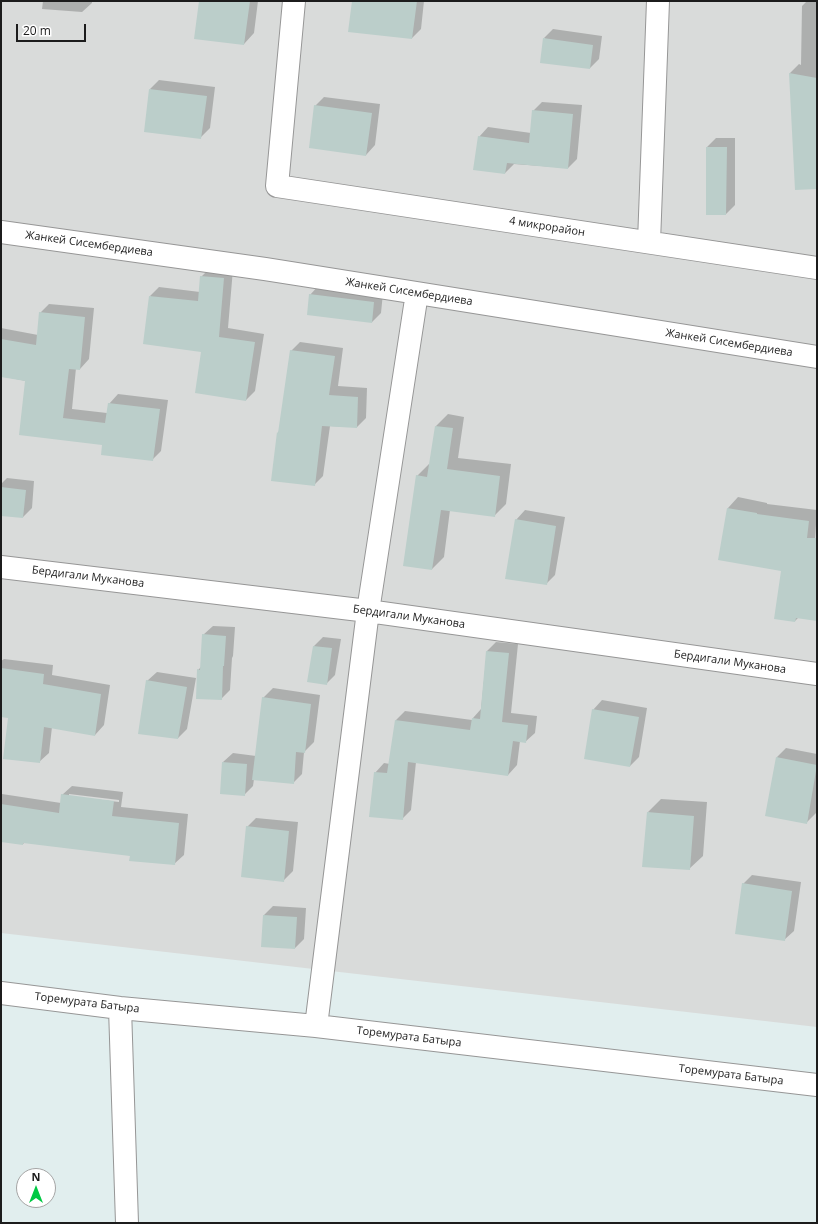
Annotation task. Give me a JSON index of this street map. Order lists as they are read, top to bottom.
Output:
{
  "streets": {
    "street": [
      "4 микрорайон",
      "Жанкей Сисембердиева",
      "Бердигали Муканова",
      "Торемурата Батыра"
    ]
  },
  "scale_bar": "20 m",
  "north": "top"
}
